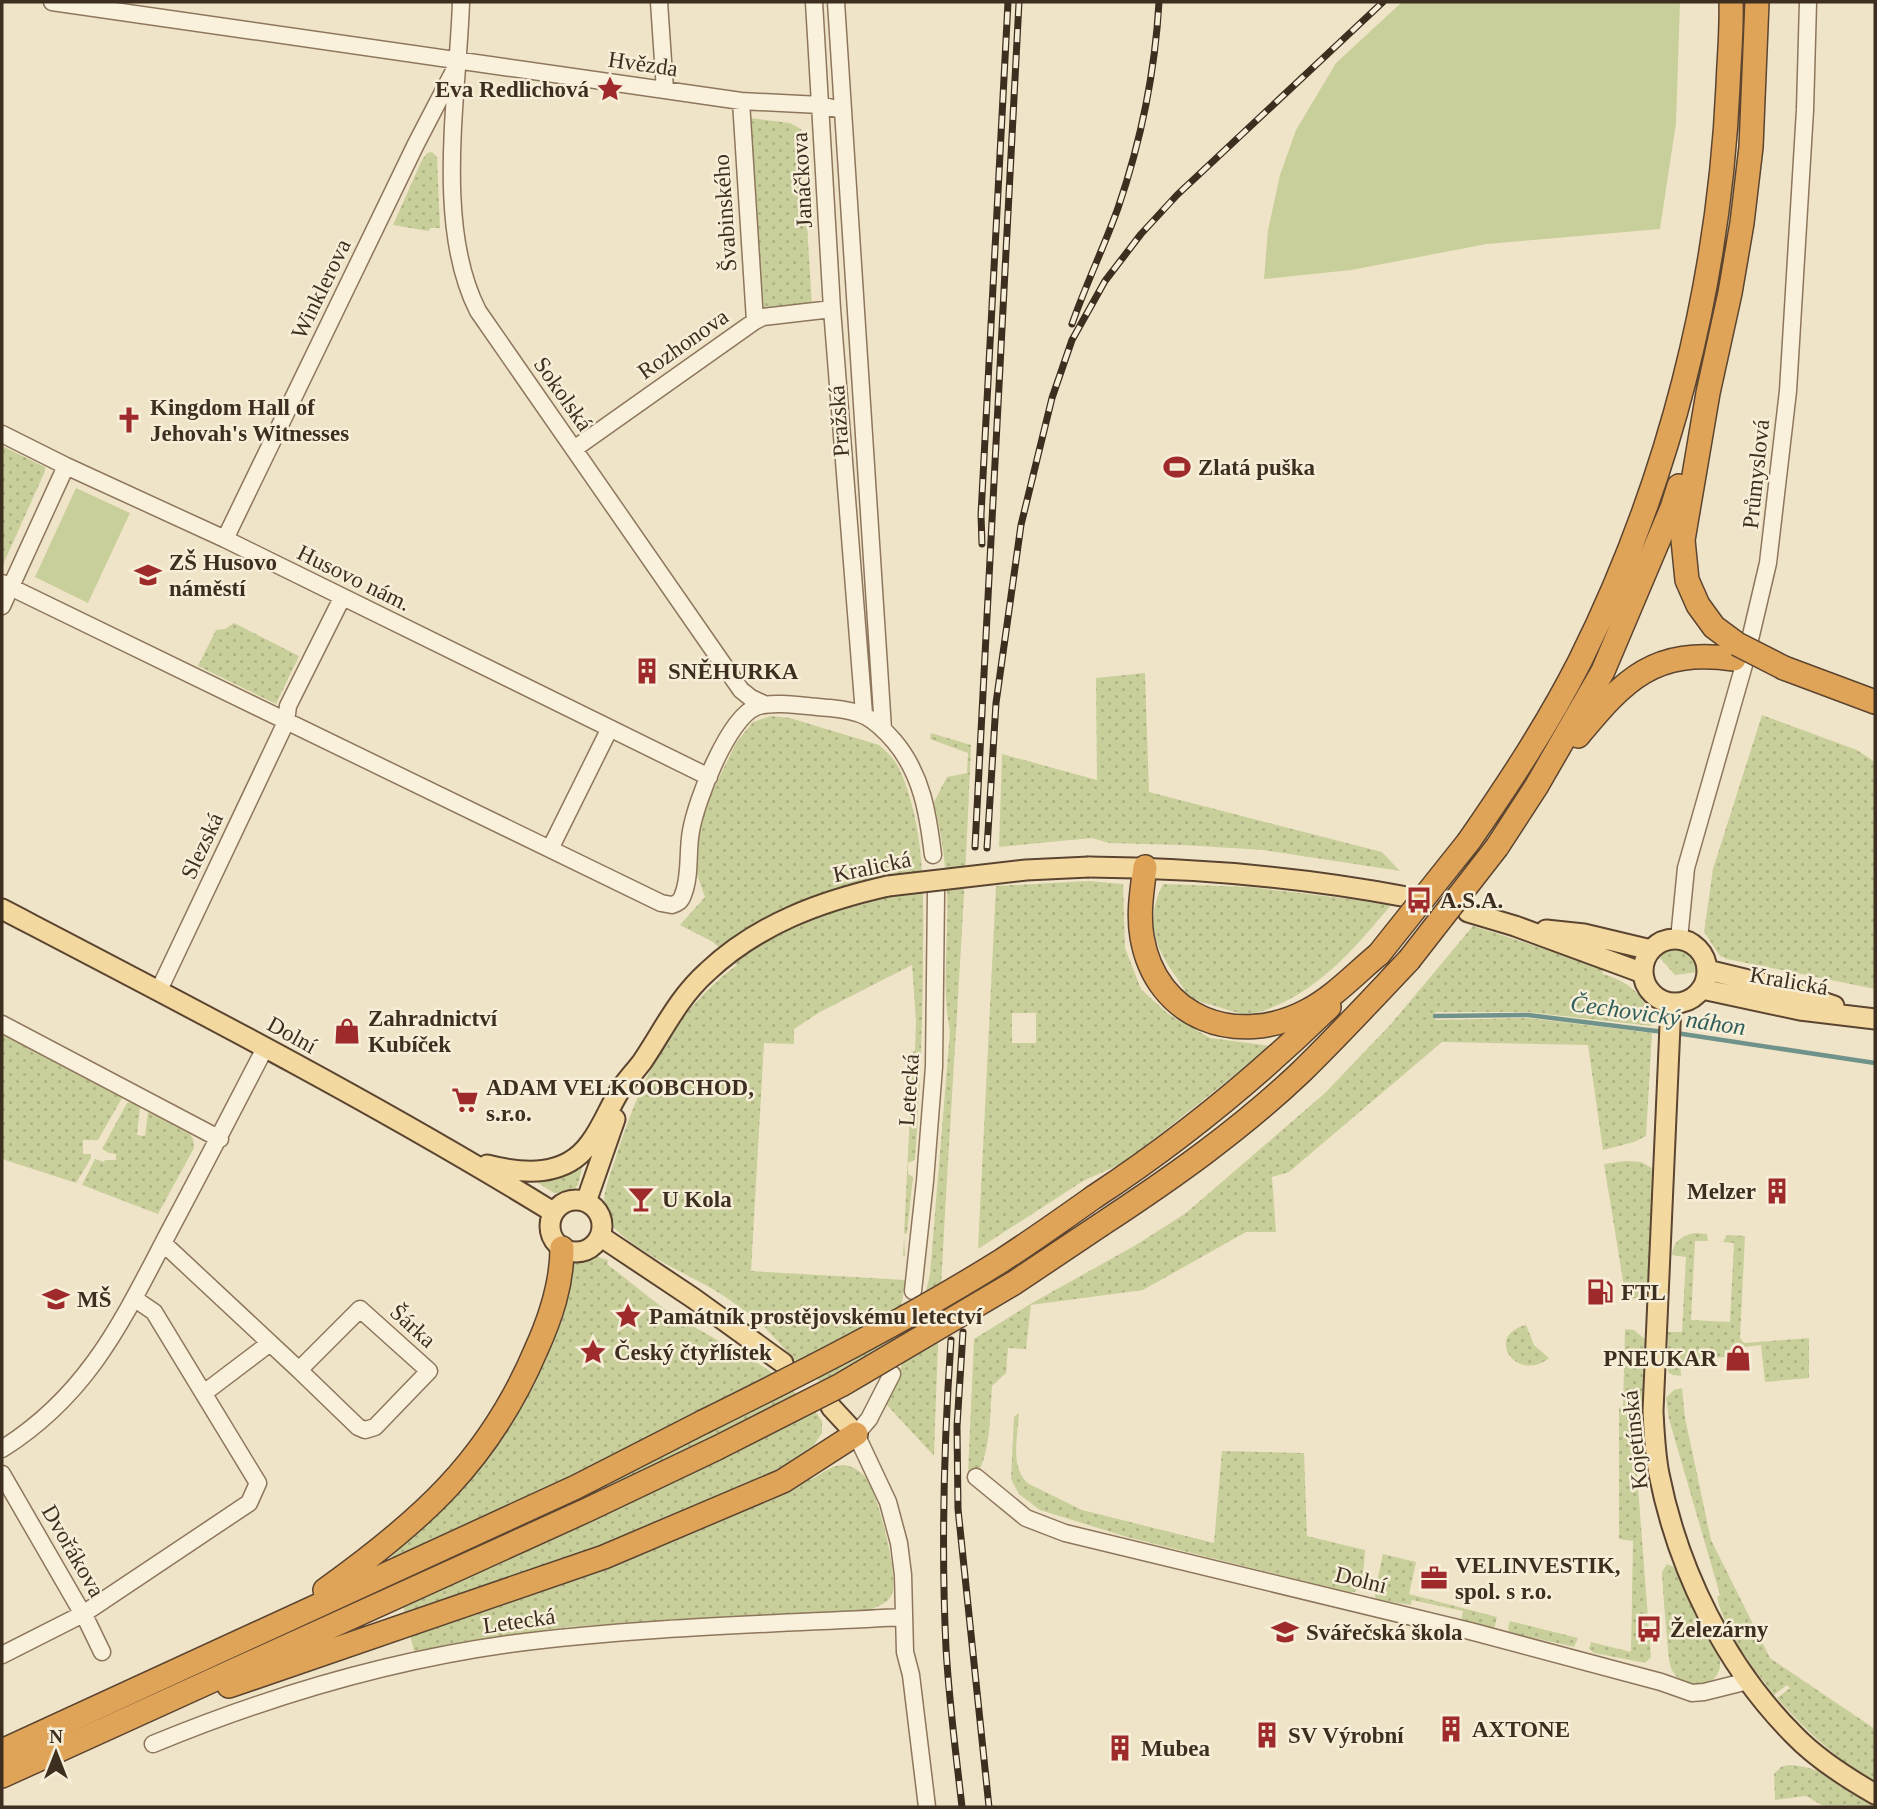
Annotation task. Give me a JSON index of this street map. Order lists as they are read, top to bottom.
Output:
{
  "streets": {
    "main road": ["Kralická", "Dolní", "Kojetínská"],
    "street": [
      "Hvězda",
      "Janáčkova",
      "Švabinského",
      "Winklerova",
      "Rozhonova",
      "Sokolská",
      "Pražská",
      "Průmyslová",
      "Husovo nám.",
      "Slezská",
      "Letecká",
      "Šárka",
      "Dvořákova"
    ]
  },
  "crossings": [
    ["Hvězda", "Janáčkova"],
    ["Hvězda", "Švabinského"],
    ["Hvězda", "Winklerova"],
    ["Hvězda", "Sokolská"],
    ["Hvězda", "Pražská"],
    ["Janáčkova", "Rozhonova"],
    ["Janáčkova", "Pražská"],
    ["Švabinského", "Rozhonova"],
    ["Winklerova", "Sokolská"],
    ["Winklerova", "Husovo nám."],
    ["Rozhonova", "Sokolská"],
    ["Rozhonova", "Pražská"],
    ["Průmyslová", "Kralická"],
    ["Průmyslová", "Kojetínská"],
    ["Husovo nám.", "Slezská"],
    ["Slezská", "Dolní"],
    ["Kralická", "Dolní"],
    ["Kralická", "Kojetínská"],
    ["Dolní", "Kojetínská"]
  ],
  "water": ["Čechovický náhon"],
  "places": {
    "place": ["Eva Redlichová", "Památník prostějovskému letectví", "Český čtyřlístek"],
    "church": ["Kingdom Hall of Jehovah's Witnesses"],
    "sports": ["Zlatá puška"],
    "school or university": ["ZŠ Husovo náměstí", "MŠ", "Svářečská škola"],
    "building": [
      "SNĚHURKA",
      "Melzer",
      "AXTONE",
      "SV Výrobní",
      "Mubea"
    ],
    "bus stop": ["A.S.A.", "Železárny"],
    "shop": ["Zahradnictví Kubíček", "PNEUKAR"],
    "supermarket": ["ADAM VELKOOBCHOD, s.r.o."],
    "bar": ["U Kola"],
    "fuel station": ["FTL"],
    "office": ["VELINVESTIK, spol. s r.o."]
  },
  "north": "top"
}
